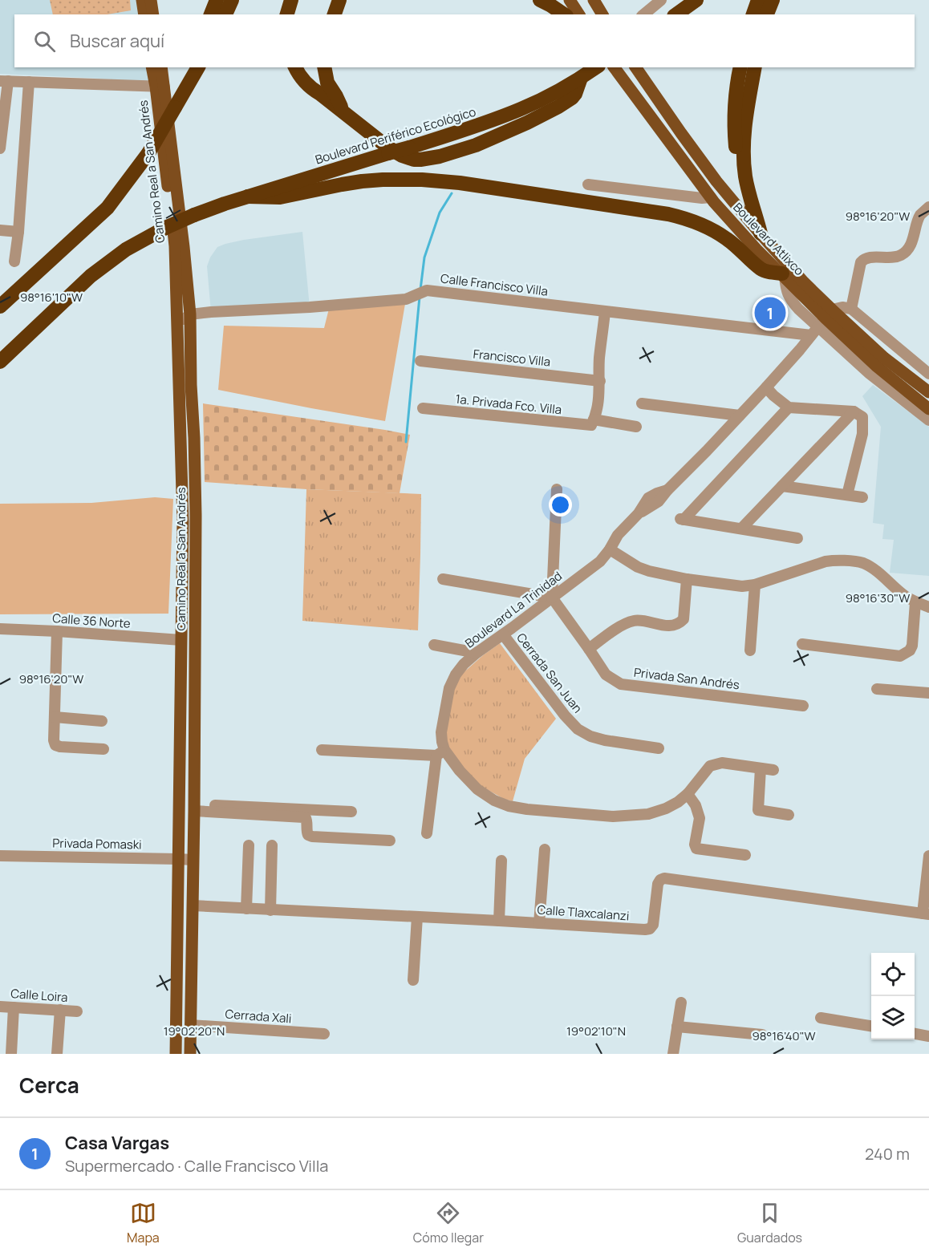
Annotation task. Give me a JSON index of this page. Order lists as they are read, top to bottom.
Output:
{
  "streets": {
    "highway": ["Boulevard Periférico Ecológico"],
    "main road": ["Camino Real a San Andrés", "Boulevard Atlixco"],
    "street": [
      "Calle Francisco Villa",
      "Francisco Villa",
      "1a. Privada Fco. Villa",
      "Boulevard La Trinidad",
      "Calle 36 Norte",
      "Cerrada San Juan",
      "Privada San Andrés",
      "Privada Pomaski",
      "Calle Tlaxcalanzi",
      "Calle Loira",
      "Cerrada Xali"
    ]
  },
  "crossings": [
    ["Camino Real a San Andrés", "Calle Francisco Villa"],
    ["Camino Real a San Andrés", "Calle 36 Norte"],
    ["Camino Real a San Andrés", "Privada Pomaski"],
    ["Camino Real a San Andrés", "Calle Tlaxcalanzi"],
    ["Camino Real a San Andrés", "Cerrada Xali"],
    ["Boulevard Atlixco", "Calle Francisco Villa"],
    ["Boulevard Atlixco", "Boulevard La Trinidad"],
    ["Calle Francisco Villa", "Boulevard La Trinidad"],
    ["Boulevard La Trinidad", "Cerrada San Juan"],
    ["Boulevard La Trinidad", "Privada San Andrés"]
  ],
  "page": {
    "search": "Buscar aquí",
    "pins": "1",
    "heading": "Cerca",
    "list": [
      {
        "mark": "1",
        "name": "Casa Vargas",
        "note": "Supermercado · Calle Francisco Villa",
        "value": "240 m"
      }
    ],
    "nav": ["Mapa", "Cómo llegar", "Guardados"]
  },
  "coordinates": [
    "98°16'20\"W",
    "98°16'10\"W",
    "98°16'30\"W",
    "19°02'20\"N",
    "19°02'10\"N",
    "98°16'40\"W"
  ]
}
